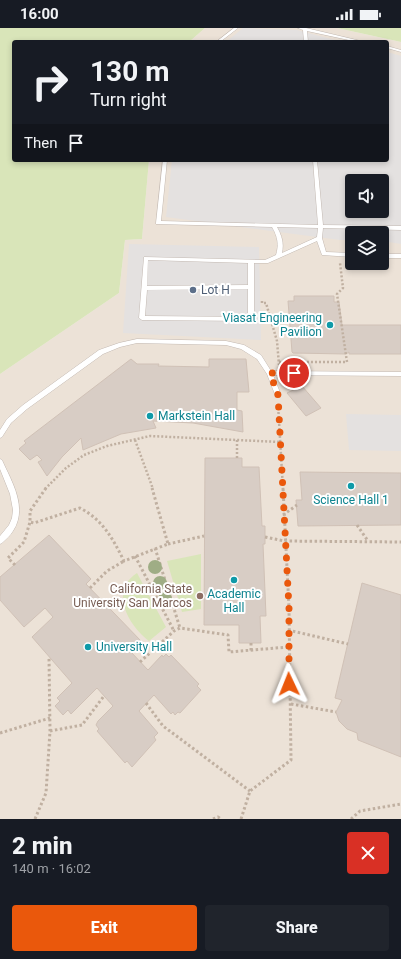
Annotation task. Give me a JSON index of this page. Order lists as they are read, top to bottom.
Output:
{
  "places": [
    "Lot H",
    "Viasat Engineering Pavilion",
    "Markstein Hall",
    "Science Hall 1",
    "Academic Hall",
    "California State University San Marcos",
    "University Hall"
  ],
  "page": {
    "status": "16:00",
    "turn": ["130 m", "Turn right"],
    "then": "Then",
    "heading": ["2 min", "140 m · 16:02"],
    "buttons": ["Exit", "Share"]
  }
}
